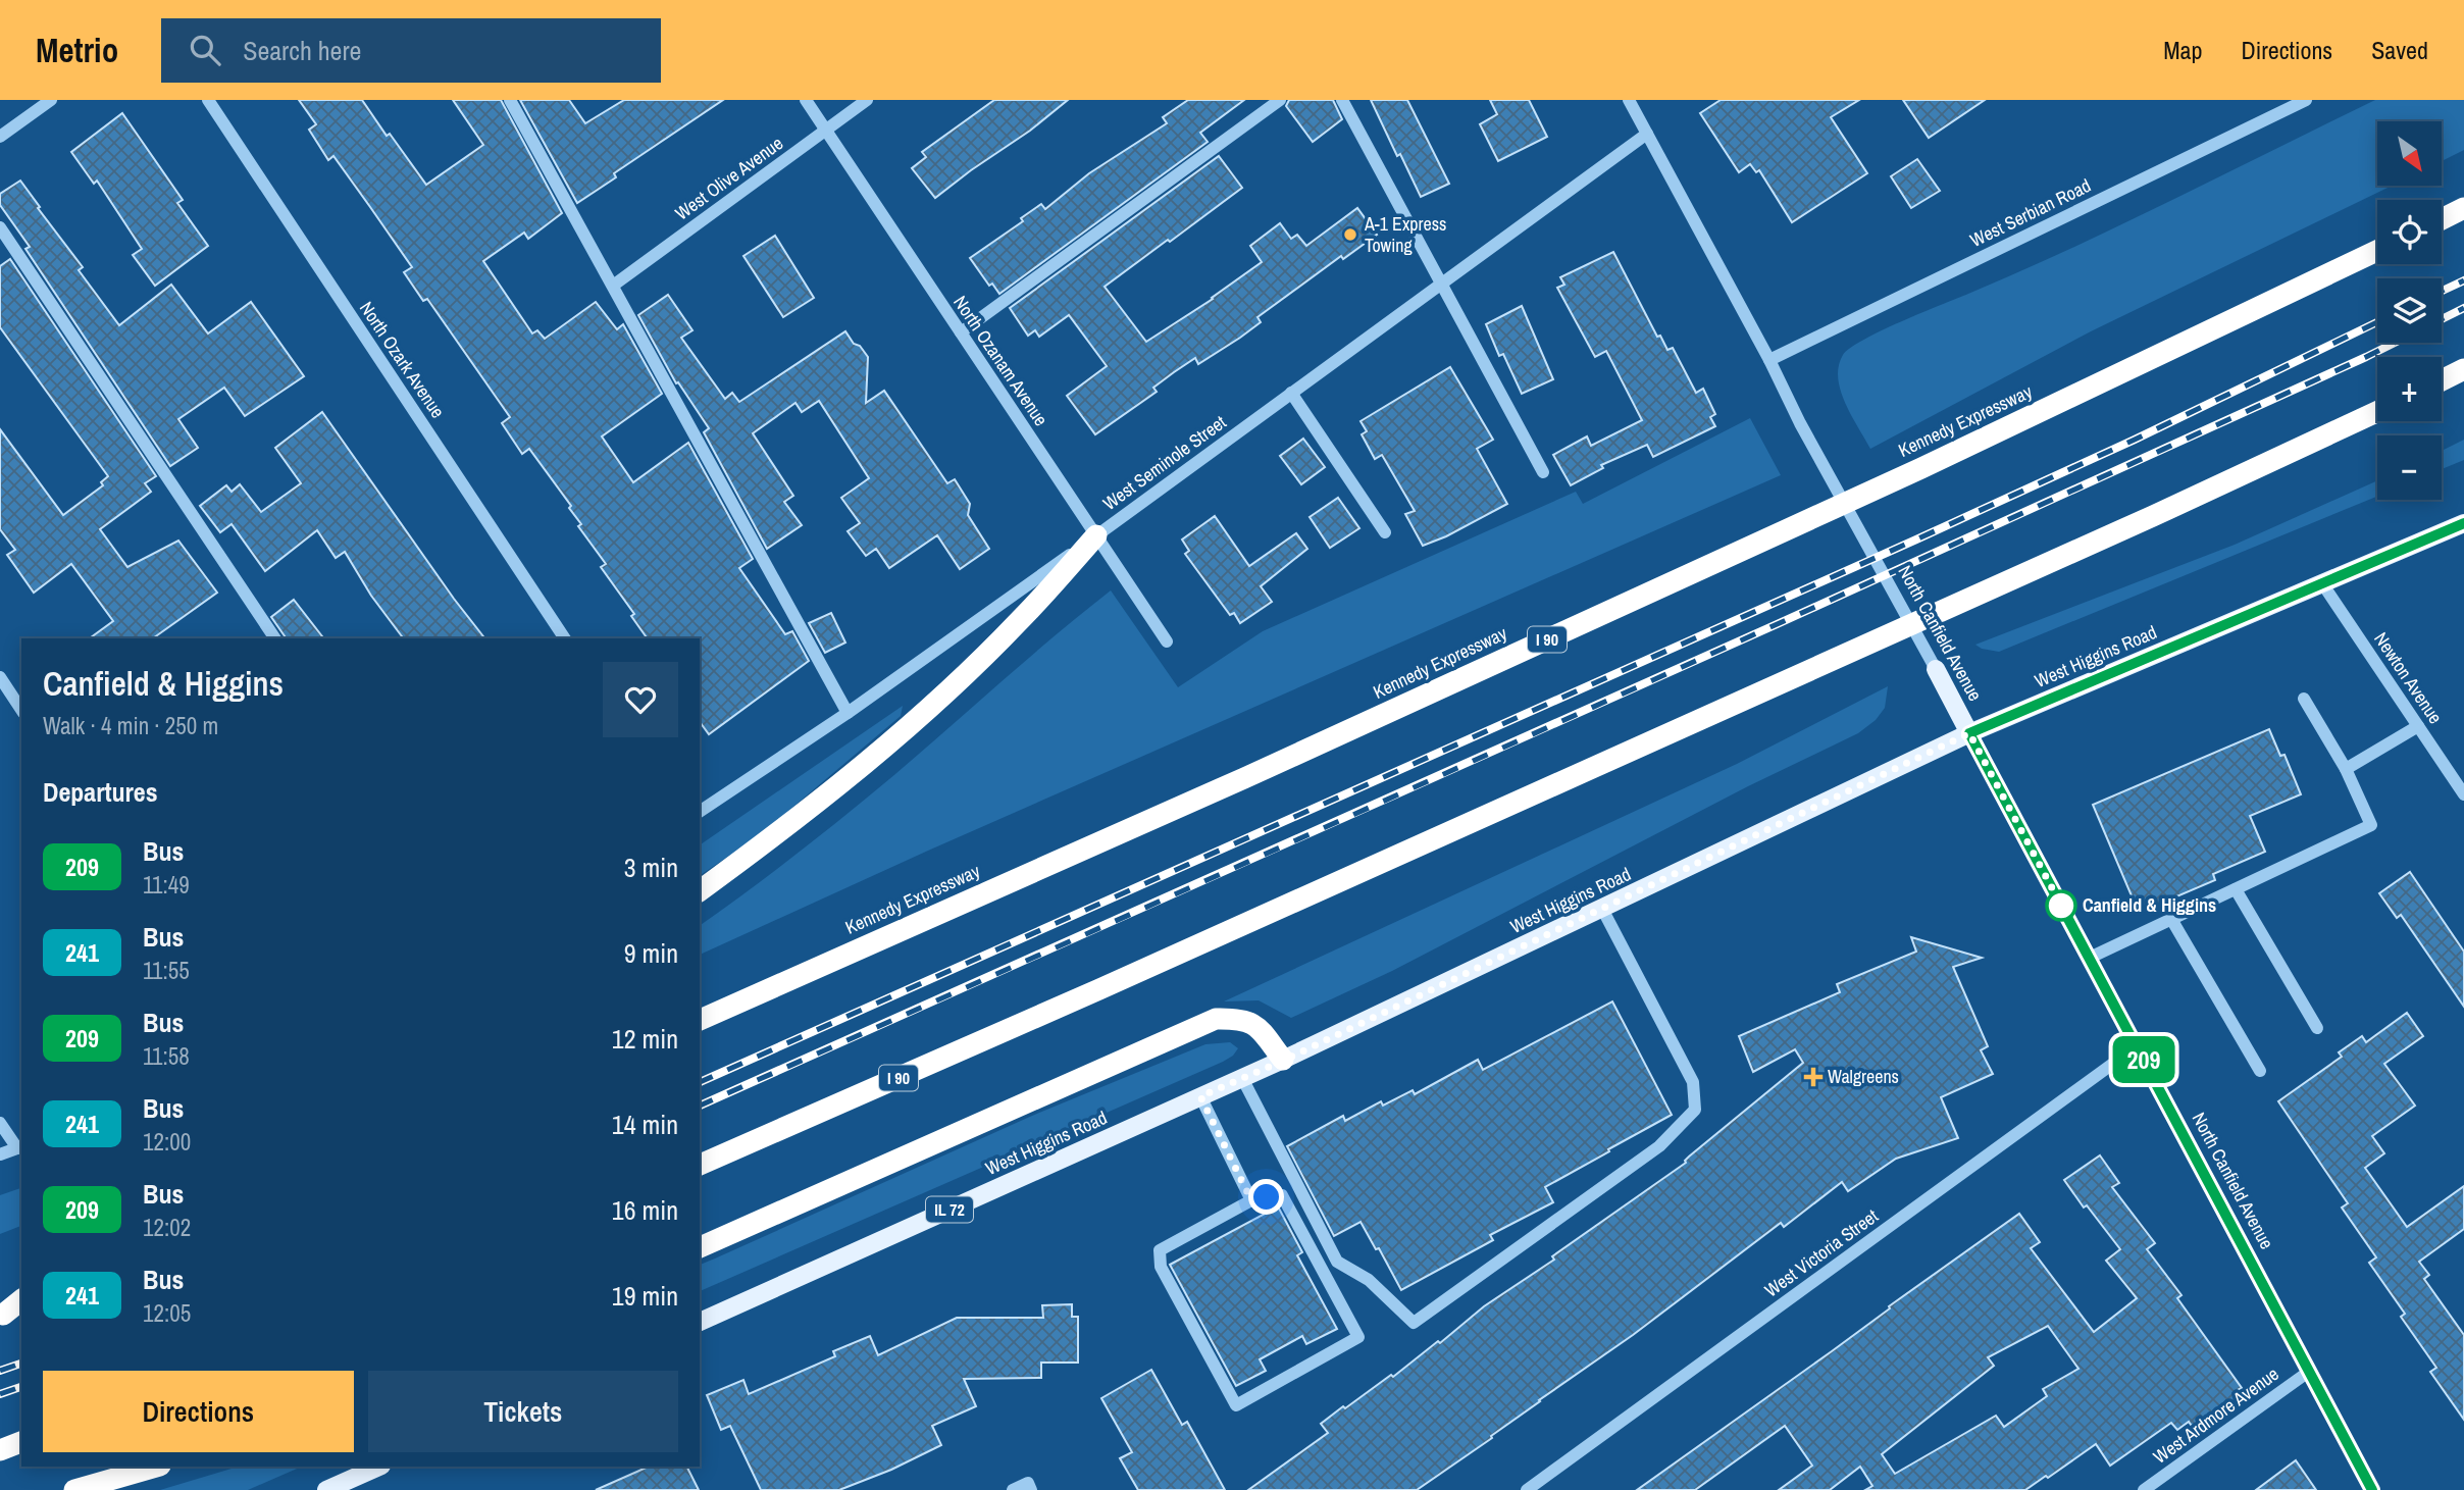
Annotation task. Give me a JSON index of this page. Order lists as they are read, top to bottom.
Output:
{
  "streets": {
    "highway": ["Kennedy Expressway", "I 90"],
    "main road": ["North Canfield Avenue", "West Higgins Road", "IL 72"],
    "street": [
      "West Olive Avenue",
      "West Serbian Road",
      "North Ozark Avenue",
      "North Ozanam Avenue",
      "West Seminole Street",
      "Newton Avenue",
      "West Victoria Street",
      "West Ardmore Avenue"
    ]
  },
  "crossings": [
    ["West Olive Avenue", "North Ozanam Avenue"],
    ["West Serbian Road", "North Canfield Avenue"],
    ["North Ozanam Avenue", "West Seminole Street"],
    ["West Seminole Street", "North Canfield Avenue"],
    ["North Canfield Avenue", "West Higgins Road"],
    ["North Canfield Avenue", "West Victoria Street"],
    ["North Canfield Avenue", "West Ardmore Avenue"],
    ["West Higgins Road", "Newton Avenue"]
  ],
  "places": {
    "other": ["A-1 Express Towing", "Canfield & Higgins"],
    "health": ["Walgreens"]
  },
  "lines": ["bus line 209"],
  "north": "bottom right",
  "page": {
    "header": "Metrio",
    "search": "Search here",
    "nav": ["Map", "Directions", "Saved"],
    "on_map": "209",
    "map_buttons": ["+", "−"],
    "heading": [
      ["Canfield & Higgins", "Walk · 4 min · 250 m"],
      "Departures"
    ],
    "list": [
      {
        "mark": "209",
        "name": "Bus",
        "note": "11:49",
        "value": "3 min"
      },
      {
        "mark": "241",
        "name": "Bus",
        "note": "11:55",
        "value": "9 min"
      },
      {
        "mark": "209",
        "name": "Bus",
        "note": "11:58",
        "value": "12 min"
      },
      {
        "mark": "241",
        "name": "Bus",
        "note": "12:00",
        "value": "14 min"
      },
      {
        "mark": "209",
        "name": "Bus",
        "note": "12:02",
        "value": "16 min"
      },
      {
        "mark": "241",
        "name": "Bus",
        "note": "12:05",
        "value": "19 min"
      }
    ],
    "buttons": ["Directions", "Tickets"]
  }
}
